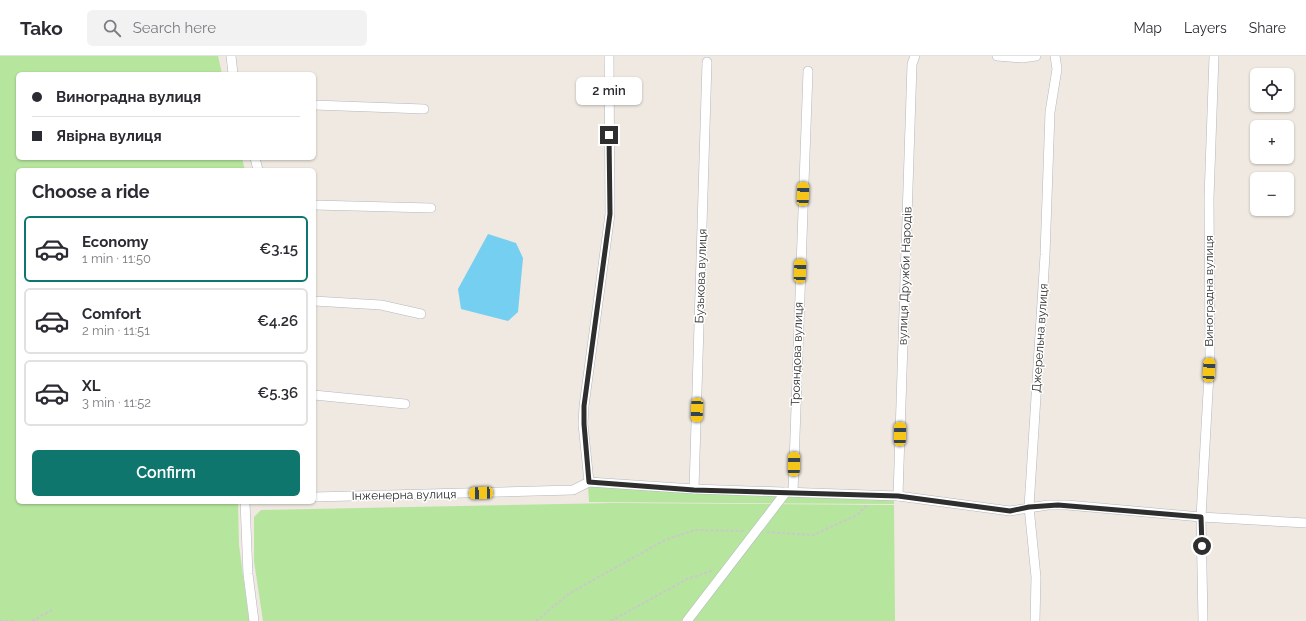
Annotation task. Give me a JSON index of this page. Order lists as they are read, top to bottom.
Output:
{
  "streets": {
    "street": [
      "Бузькова вулиця",
      "вулиця Дружби Народів",
      "Виноградна вулиця",
      "Джерельна вулиця",
      "Трояндова вулиця",
      "Інженерна вулиця"
    ]
  },
  "crossings": [
    ["Бузькова вулиця", "Інженерна вулиця"],
    ["вулиця Дружби Народів", "Інженерна вулиця"],
    ["Виноградна вулиця", "Інженерна вулиця"],
    ["Джерельна вулиця", "Інженерна вулиця"],
    ["Трояндова вулиця", "Інженерна вулиця"]
  ],
  "page": {
    "header": "Tako",
    "search": "Search here",
    "nav": ["Map", "Layers", "Share"],
    "map_buttons": ["+", "−"],
    "banner": ["Виноградна вулиця", "Явірна вулиця"],
    "bubble": "2 min",
    "heading": "Choose a ride",
    "list": [
      {
        "name": "Economy",
        "note": "1 min · 11:50",
        "value": "€3.15"
      },
      {
        "name": "Comfort",
        "note": "2 min · 11:51",
        "value": "€4.26"
      },
      {
        "name": "XL",
        "note": "3 min · 11:52",
        "value": "€5.36"
      }
    ],
    "buttons": "Confirm"
  }
}
